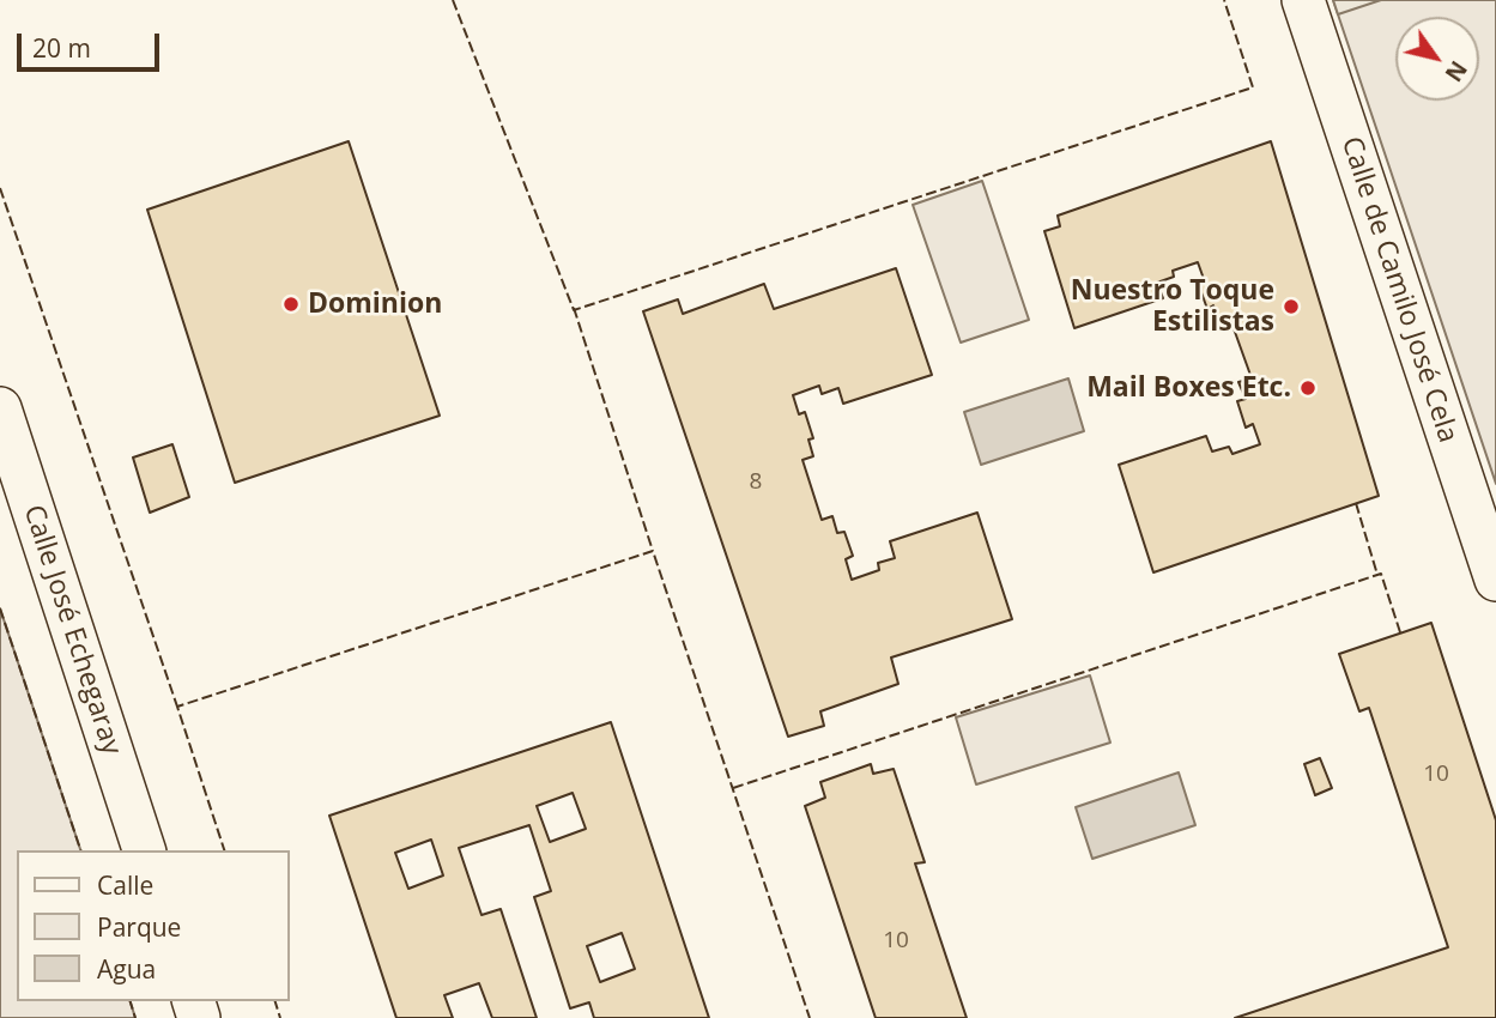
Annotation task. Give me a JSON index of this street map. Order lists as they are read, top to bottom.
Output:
{
  "streets": {
    "street": ["Calle de Camilo José Cela", "Calle José Echegaray"]
  },
  "places": ["Dominion", "Nuestro Toque Estilistas", "Mail Boxes Etc."],
  "house_numbers": ["8", "10", "10"],
  "legend": ["Calle", "Parque", "Agua"],
  "scale_bar": "20 m",
  "north": "bottom right"
}
